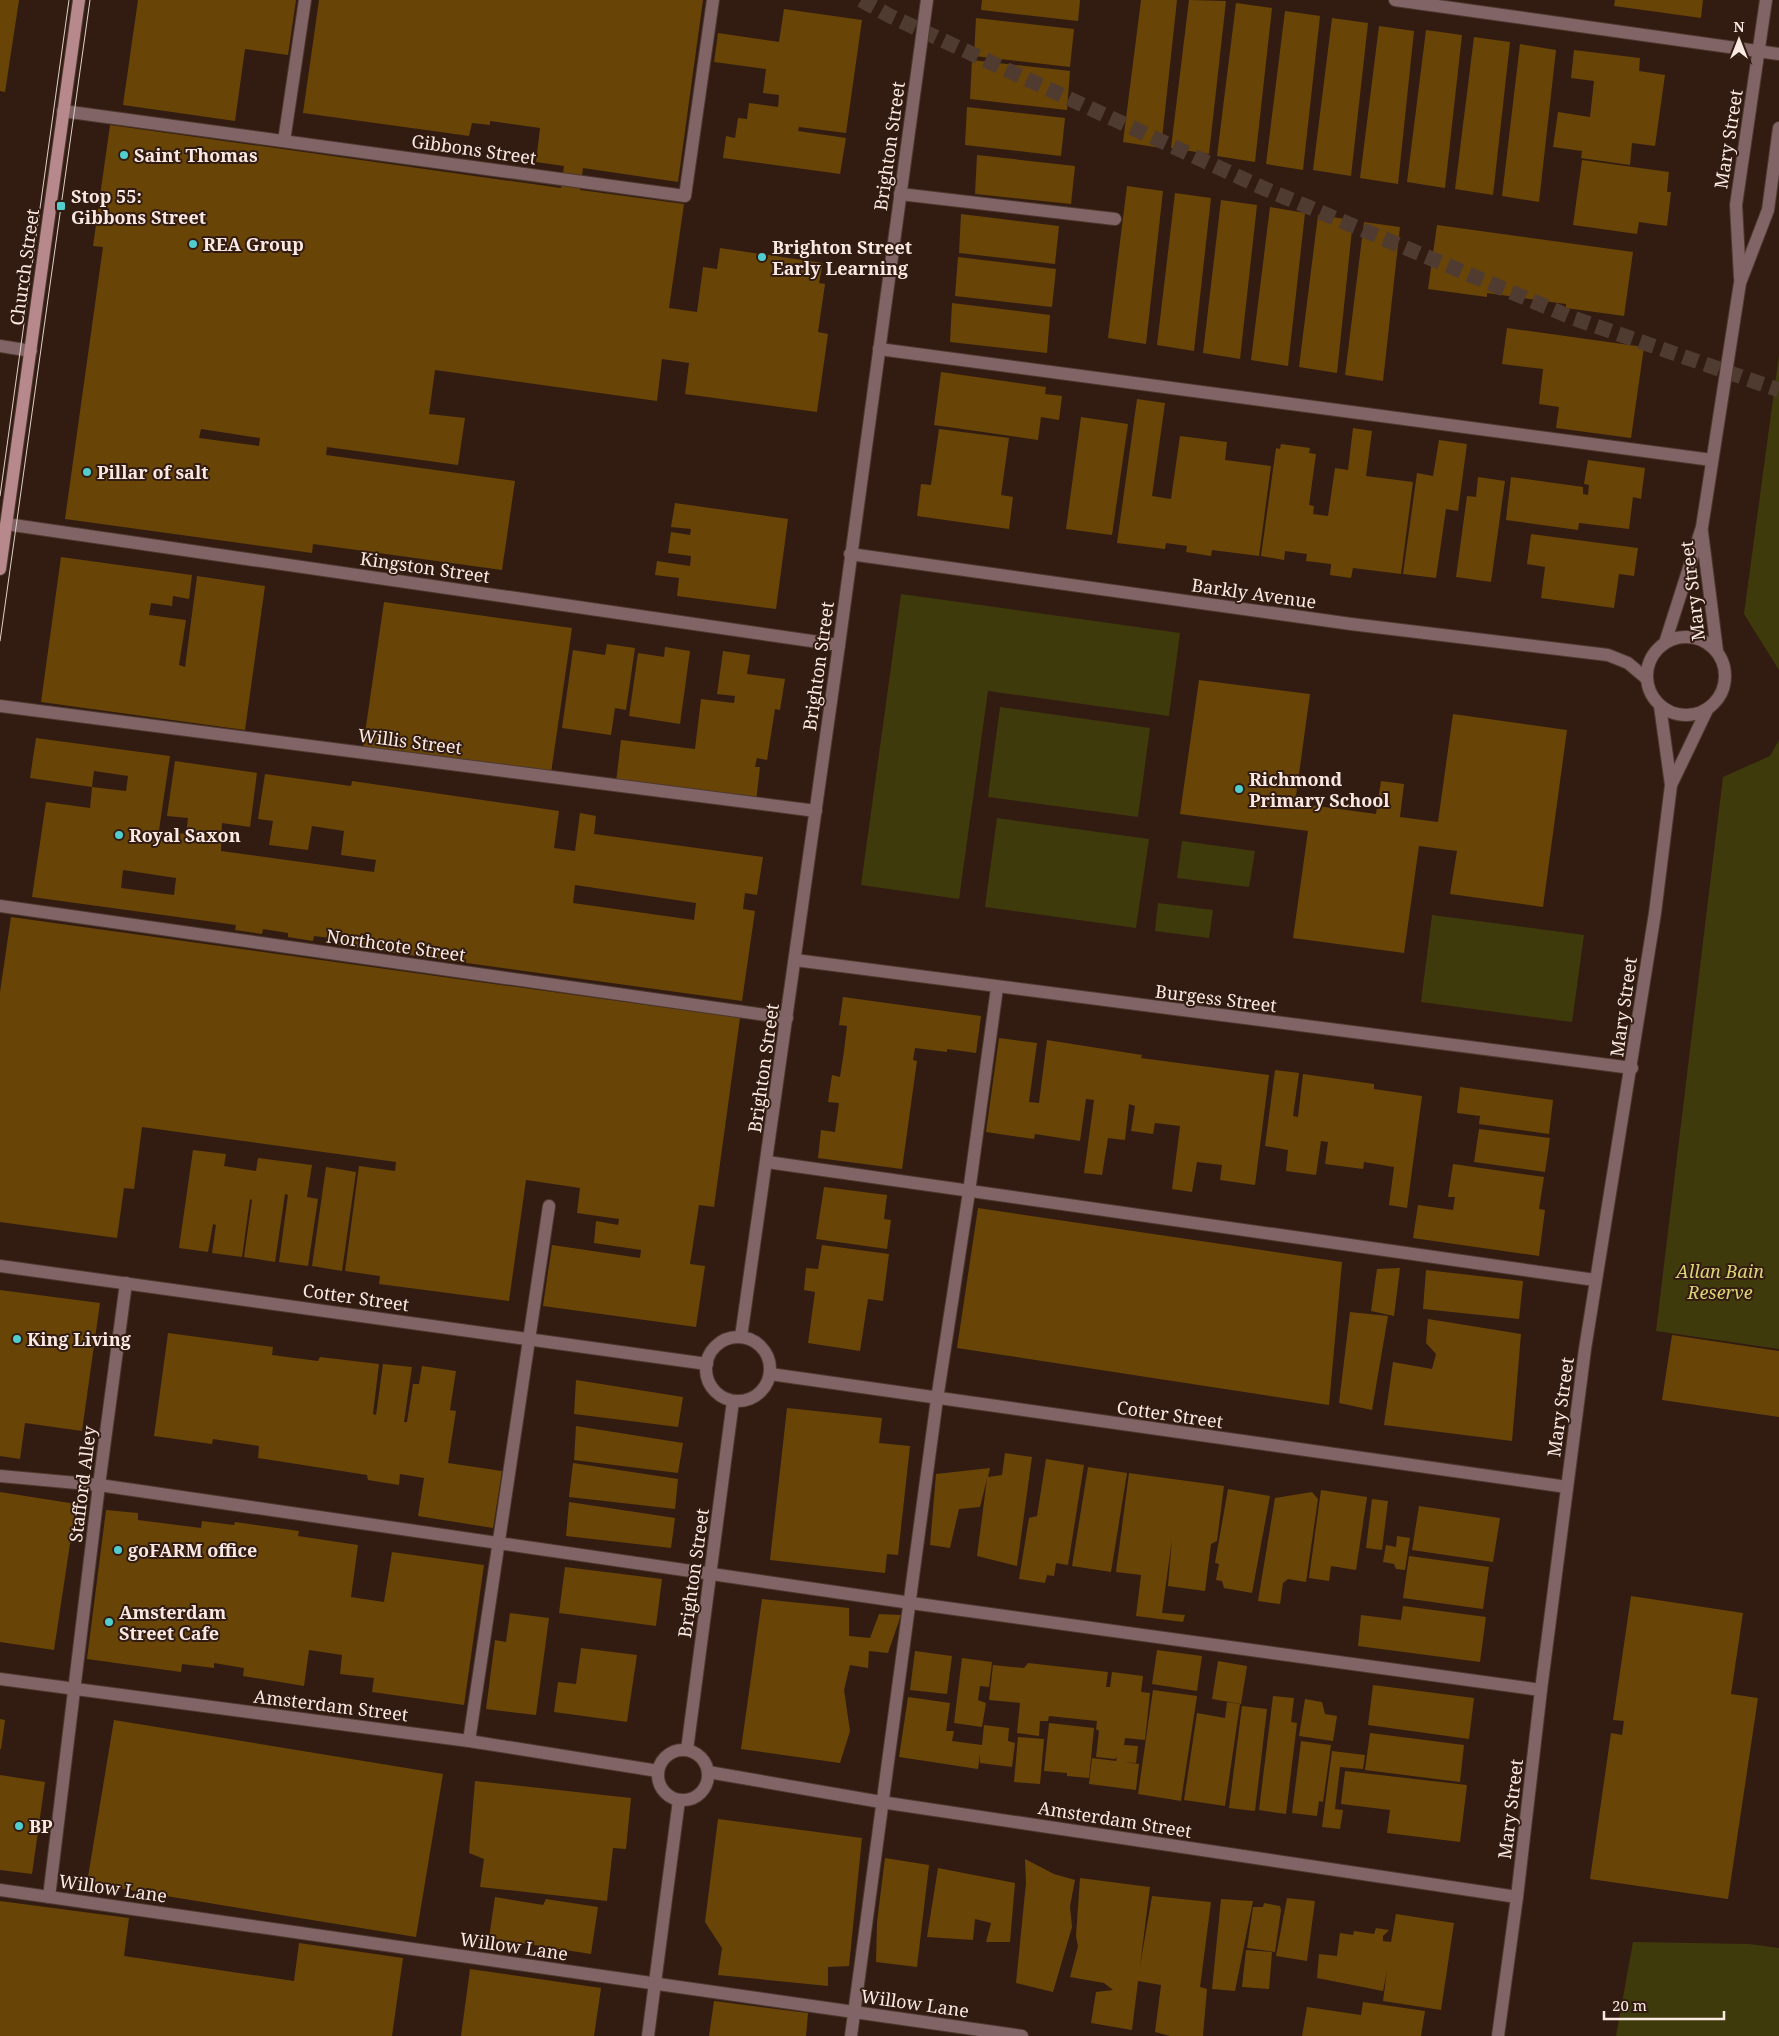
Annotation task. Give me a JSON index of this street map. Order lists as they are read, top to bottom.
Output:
{
  "streets": {
    "main road": ["Church Street"],
    "street": [
      "Mary Street",
      "Brighton Street",
      "Gibbons Street",
      "Kingston Street",
      "Barkly Avenue",
      "Willis Street",
      "Northcote Street",
      "Burgess Street",
      "Cotter Street",
      "Stafford Alley",
      "Amsterdam Street",
      "Willow Lane"
    ]
  },
  "crossings": [
    ["Mary Street", "Barkly Avenue"],
    ["Mary Street", "Burgess Street"],
    ["Mary Street", "Cotter Street"],
    ["Mary Street", "Amsterdam Street"],
    ["Brighton Street", "Kingston Street"],
    ["Brighton Street", "Barkly Avenue"],
    ["Brighton Street", "Willis Street"],
    ["Brighton Street", "Northcote Street"],
    ["Brighton Street", "Burgess Street"],
    ["Brighton Street", "Cotter Street"],
    ["Brighton Street", "Amsterdam Street"],
    ["Gibbons Street", "Church Street"],
    ["Church Street", "Kingston Street"],
    ["Cotter Street", "Stafford Alley"],
    ["Stafford Alley", "Amsterdam Street"],
    ["Stafford Alley", "Willow Lane"]
  ],
  "parks": ["Allan Bain Reserve"],
  "places": {
    "other": [
      "Saint Thomas",
      "REA Group",
      "Brighton Street Early Learning",
      "Pillar of salt",
      "Richmond Primary School",
      "Royal Saxon",
      "King Living",
      "goFARM office",
      "Amsterdam Street Cafe",
      "BP"
    ],
    "transit": ["Stop 55: Gibbons Street"]
  },
  "scale_bar": "20 m",
  "north": "top"
}
